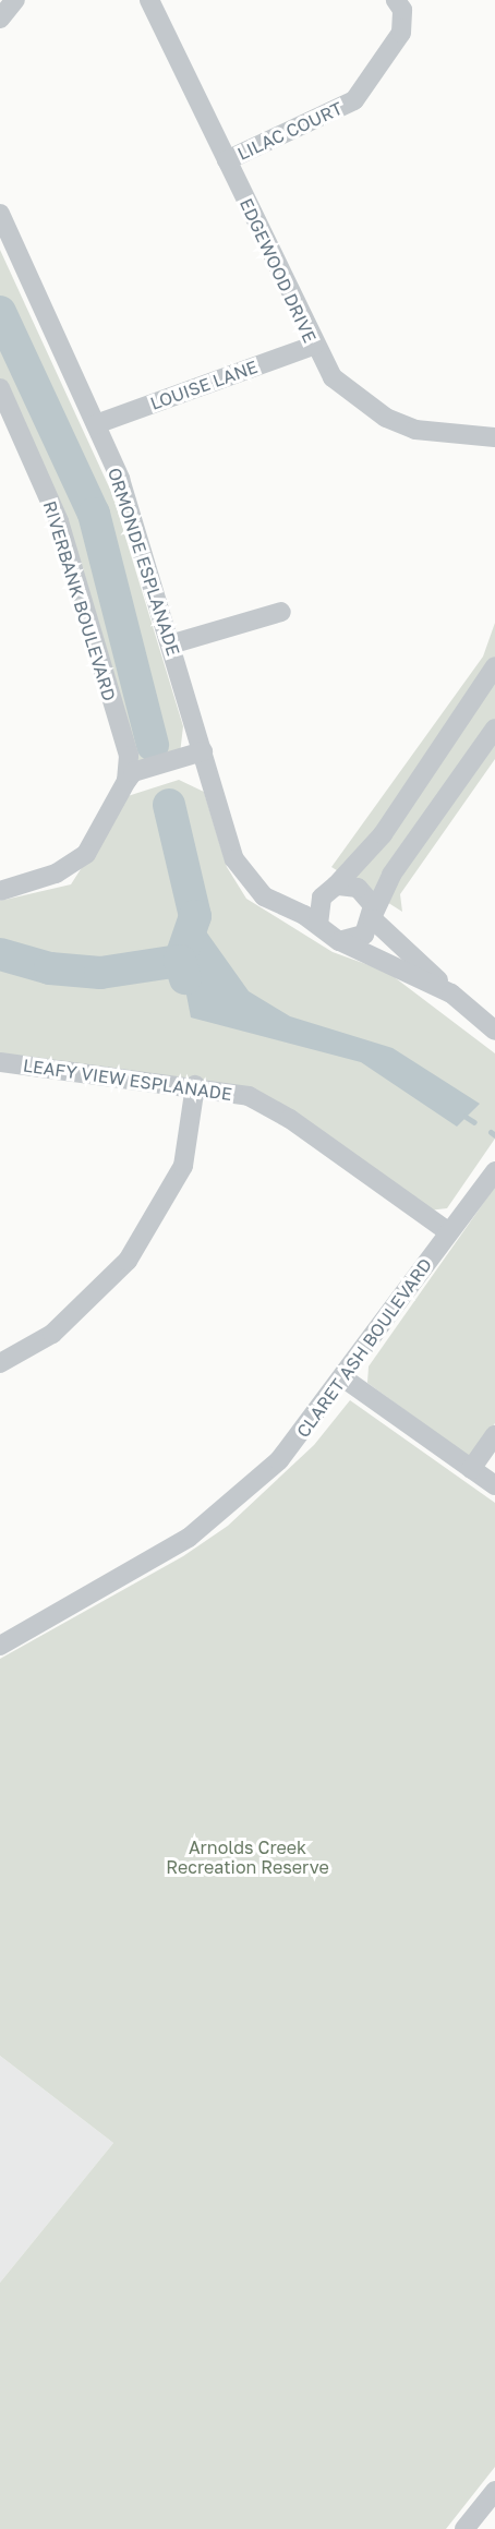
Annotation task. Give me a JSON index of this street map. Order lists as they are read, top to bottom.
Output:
{
  "streets": {
    "street": [
      "LILAC COURT",
      "EDGEWOOD DRIVE",
      "LOUISE LANE",
      "ORMONDE ESPLANADE",
      "RIVERBANK BOULEVARD",
      "LEAFY VIEW ESPLANADE",
      "CLARET ASH BOULEVARD"
    ]
  },
  "crossings": [
    ["LILAC COURT", "EDGEWOOD DRIVE"],
    ["EDGEWOOD DRIVE", "LOUISE LANE"],
    ["LOUISE LANE", "ORMONDE ESPLANADE"],
    ["LEAFY VIEW ESPLANADE", "CLARET ASH BOULEVARD"]
  ],
  "parks": ["Arnolds Creek Recreation Reserve"]
}
